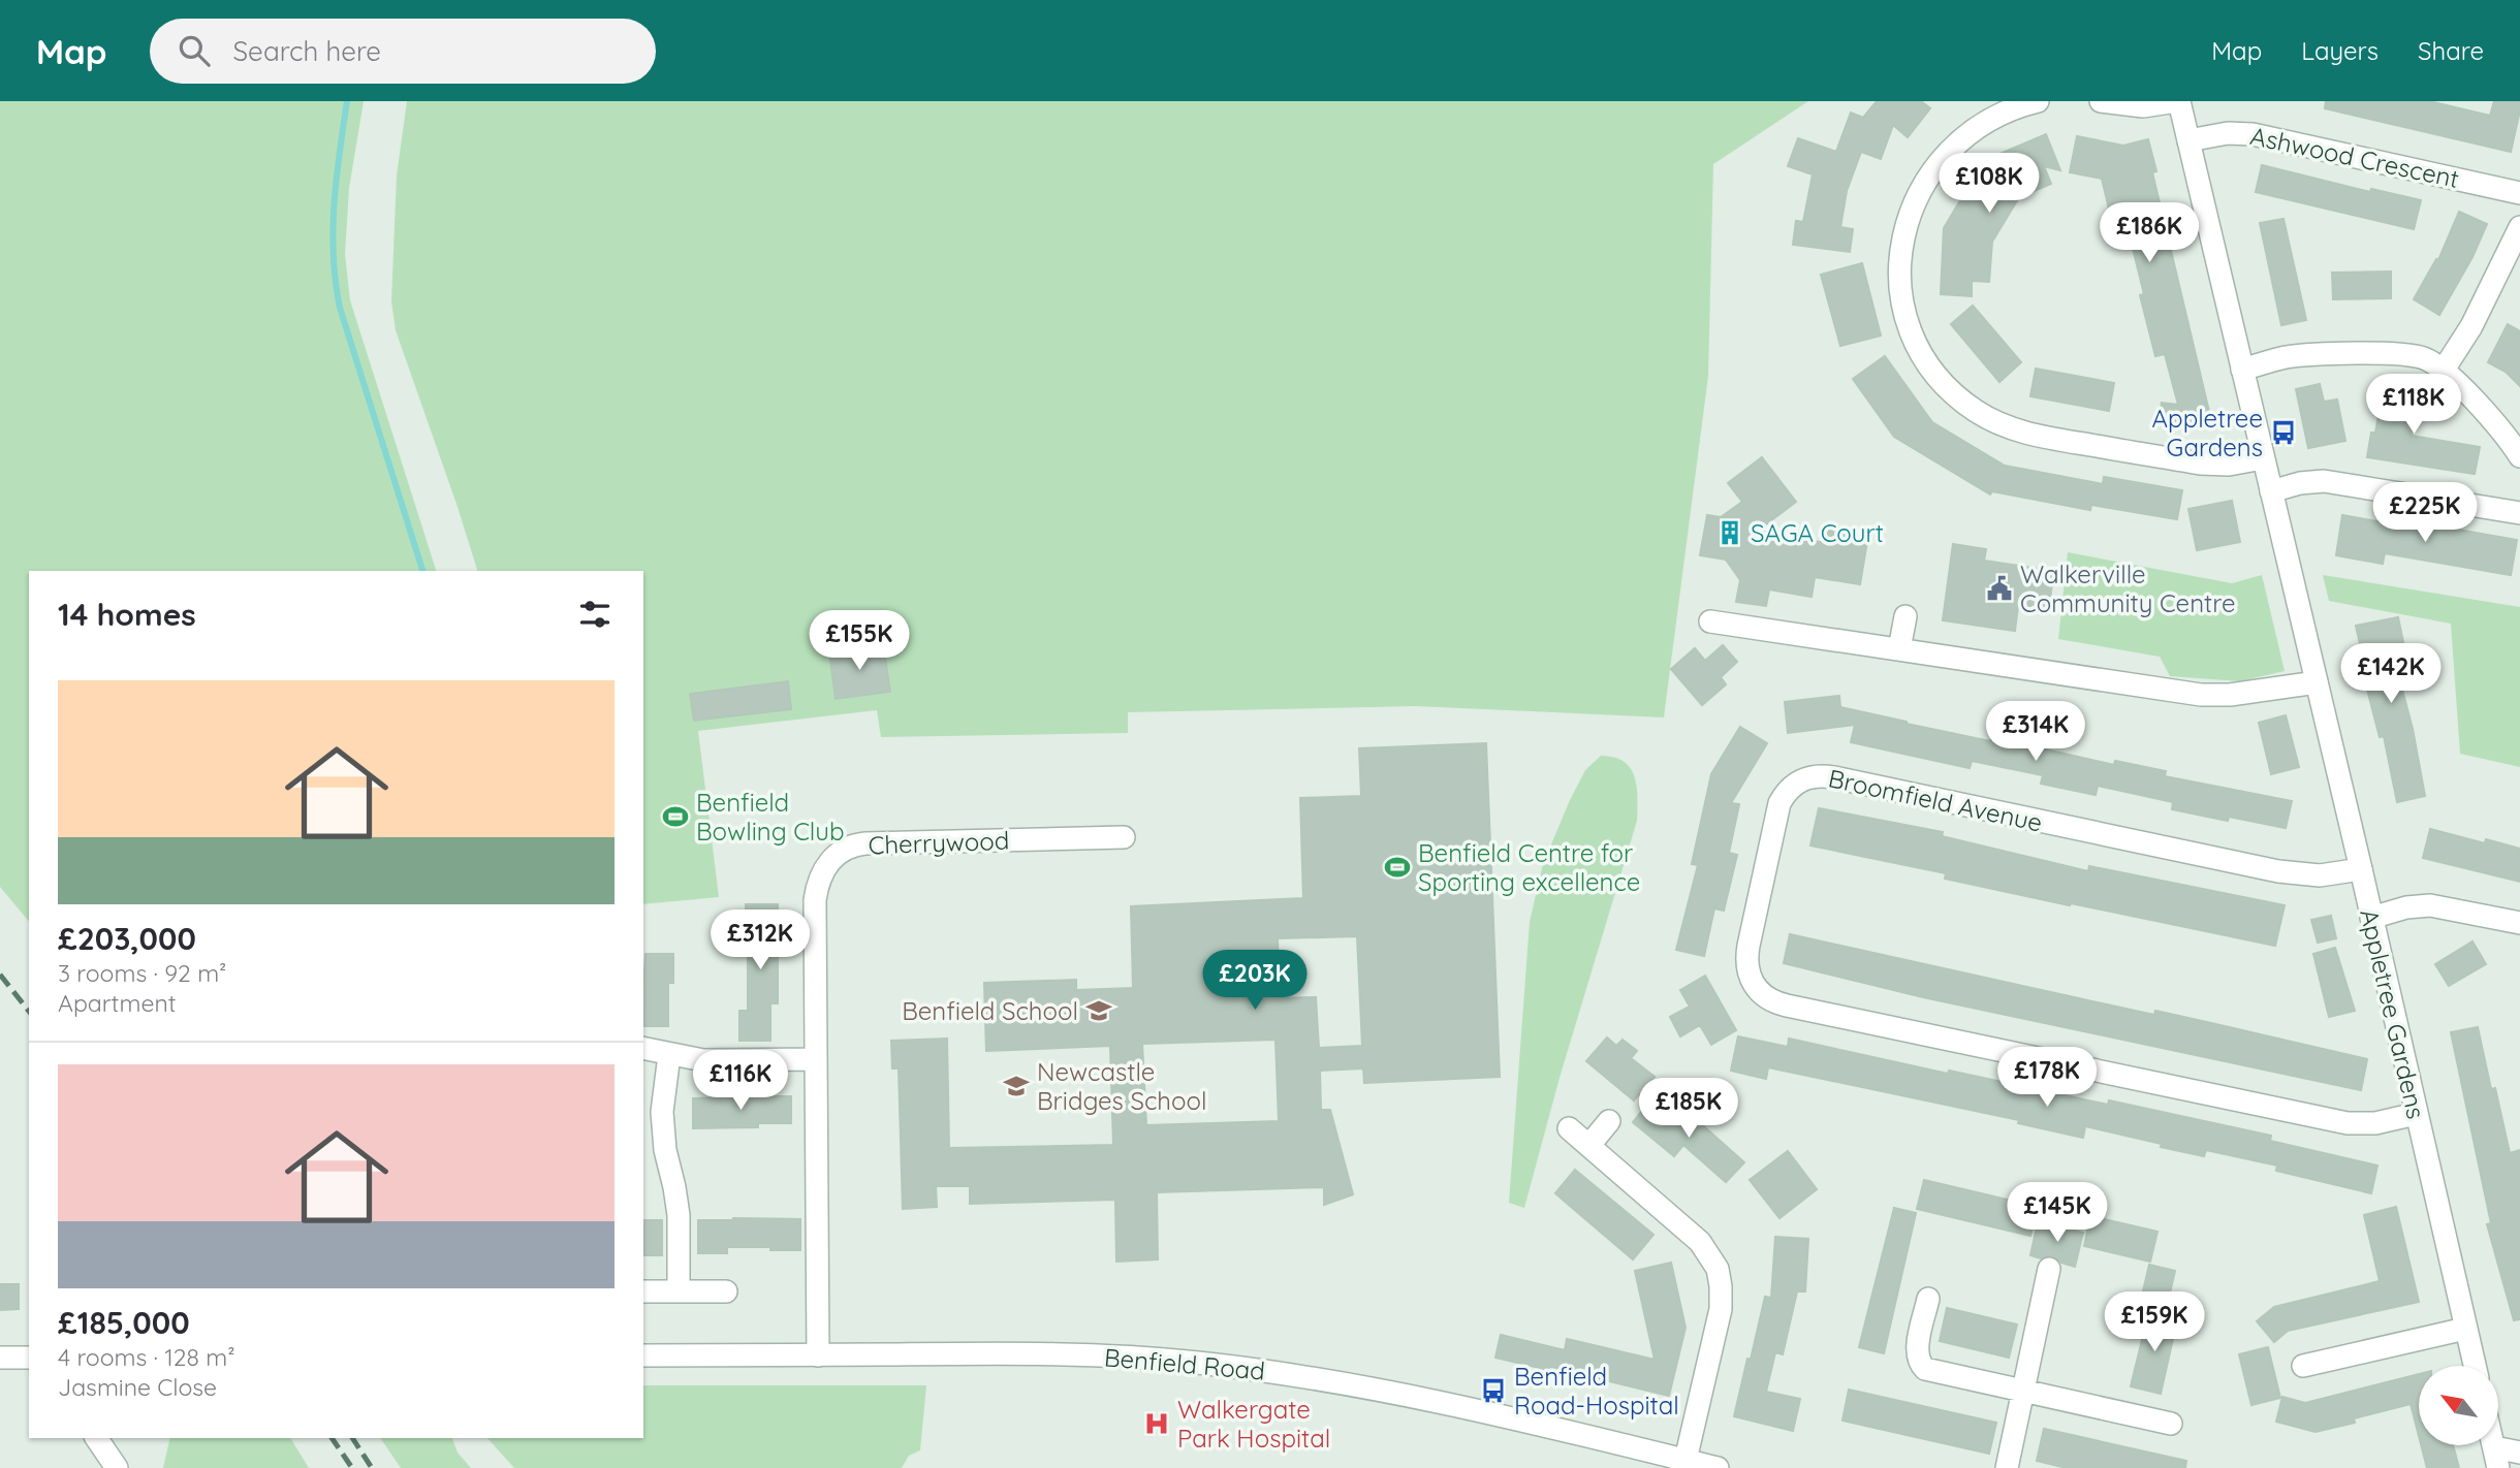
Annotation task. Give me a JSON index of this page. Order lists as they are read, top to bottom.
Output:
{
  "streets": {
    "street": [
      "Ashwood Crescent",
      "Broomfield Avenue",
      "Cherrywood",
      "Appletree Gardens",
      "Benfield Road"
    ]
  },
  "crossings": [
    ["Ashwood Crescent", "Appletree Gardens"],
    ["Broomfield Avenue", "Appletree Gardens"],
    ["Cherrywood", "Benfield Road"]
  ],
  "places": {
    "bus stop": ["Appletree Gardens", "Benfield Road-Hospital"],
    "building": ["SAGA Court"],
    "public building": ["Walkerville Community Centre"],
    "sports": ["Benfield Bowling Club", "Benfield Centre for Sporting excellence"],
    "school or university": ["Benfield School", "Newcastle Bridges School"],
    "hospital": ["Walkergate Park Hospital"]
  },
  "north": "top left",
  "page": {
    "header": "Map",
    "search": "Search here",
    "nav": ["Map", "Layers", "Share"],
    "price": [
      "£108K",
      "£186K",
      "£118K",
      "£225K",
      "£155K",
      "£142K",
      "£314K",
      "£312K",
      "£203K",
      "£178K",
      "£116K",
      "£185K",
      "£145K",
      "£159K"
    ],
    "heading": "14 homes",
    "list": [
      {
        "name": "£203,000",
        "note": "3 rooms · 92 m² · Apartment"
      },
      {
        "name": "£185,000",
        "note": "4 rooms · 128 m² · Jasmine Close"
      }
    ]
  }
}
